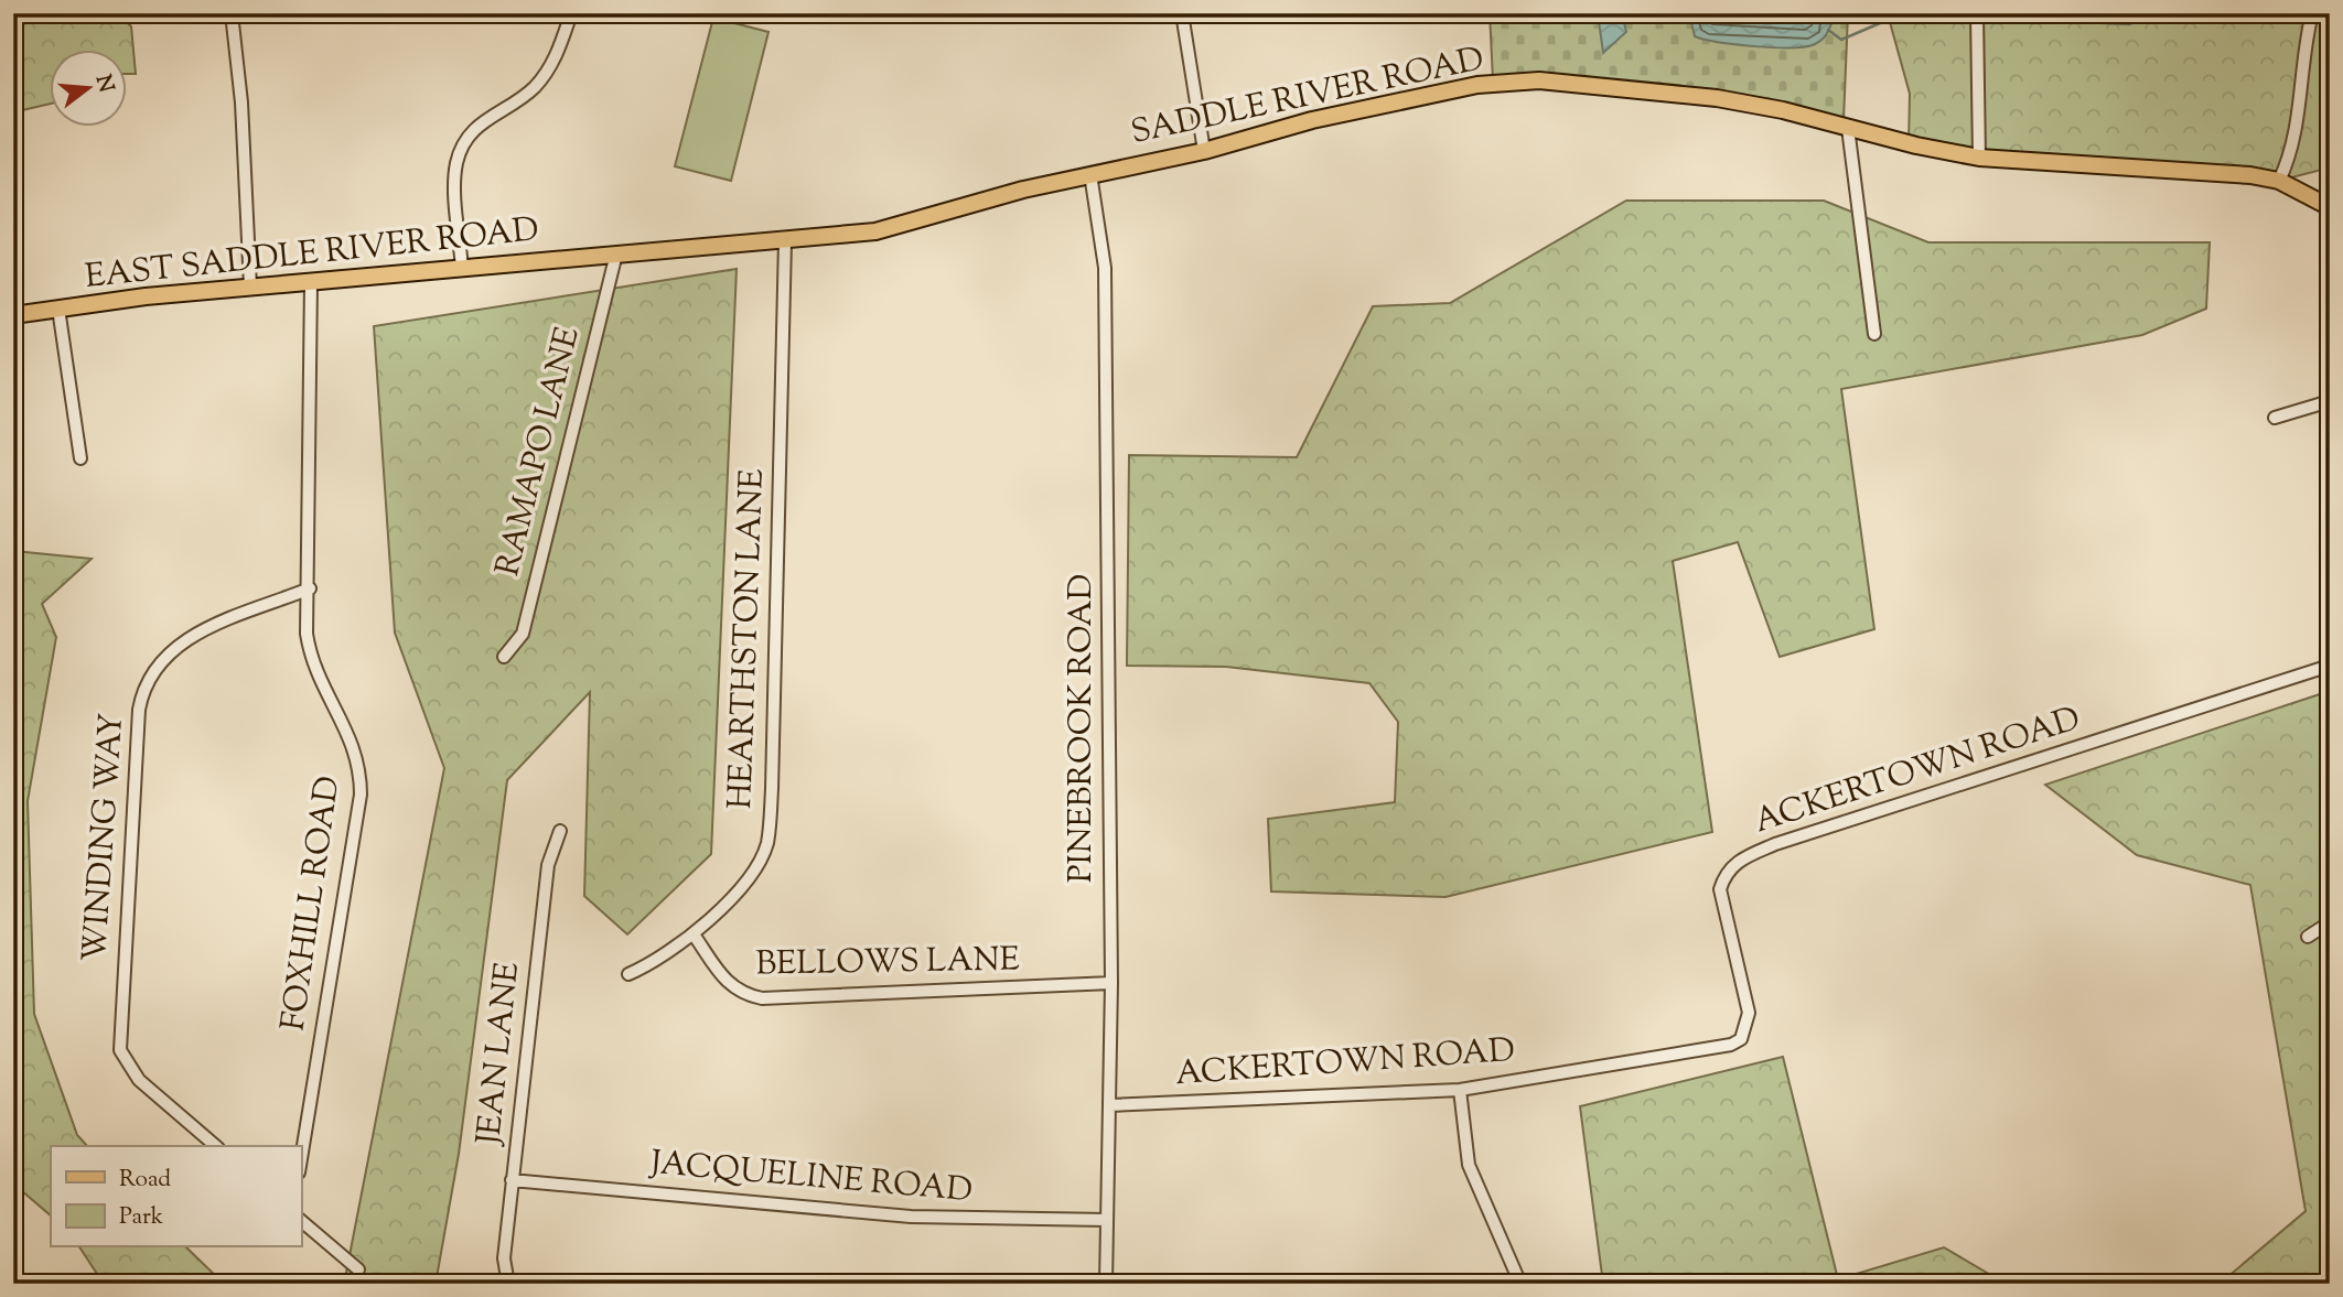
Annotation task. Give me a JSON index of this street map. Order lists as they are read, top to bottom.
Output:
{
  "streets": {
    "main road": ["SADDLE RIVER ROAD", "EAST SADDLE RIVER ROAD"],
    "street": [
      "RAMAPO LANE",
      "HEARTHSTON LANE",
      "PINEBROOK ROAD",
      "ACKERTOWN ROAD",
      "WINDING WAY",
      "FOXHILL ROAD",
      "BELLOWS LANE",
      "JEAN LANE",
      "JACQUELINE ROAD"
    ]
  },
  "crossings": [
    ["SADDLE RIVER ROAD", "EAST SADDLE RIVER ROAD"],
    ["SADDLE RIVER ROAD", "RAMAPO LANE"],
    ["SADDLE RIVER ROAD", "HEARTHSTON LANE"],
    ["SADDLE RIVER ROAD", "PINEBROOK ROAD"],
    ["EAST SADDLE RIVER ROAD", "RAMAPO LANE"],
    ["EAST SADDLE RIVER ROAD", "FOXHILL ROAD"],
    ["HEARTHSTON LANE", "BELLOWS LANE"],
    ["PINEBROOK ROAD", "ACKERTOWN ROAD"],
    ["PINEBROOK ROAD", "BELLOWS LANE"],
    ["PINEBROOK ROAD", "JACQUELINE ROAD"],
    ["WINDING WAY", "FOXHILL ROAD"],
    ["JEAN LANE", "JACQUELINE ROAD"]
  ],
  "legend": ["Road", "Park"],
  "north": "right"
}
